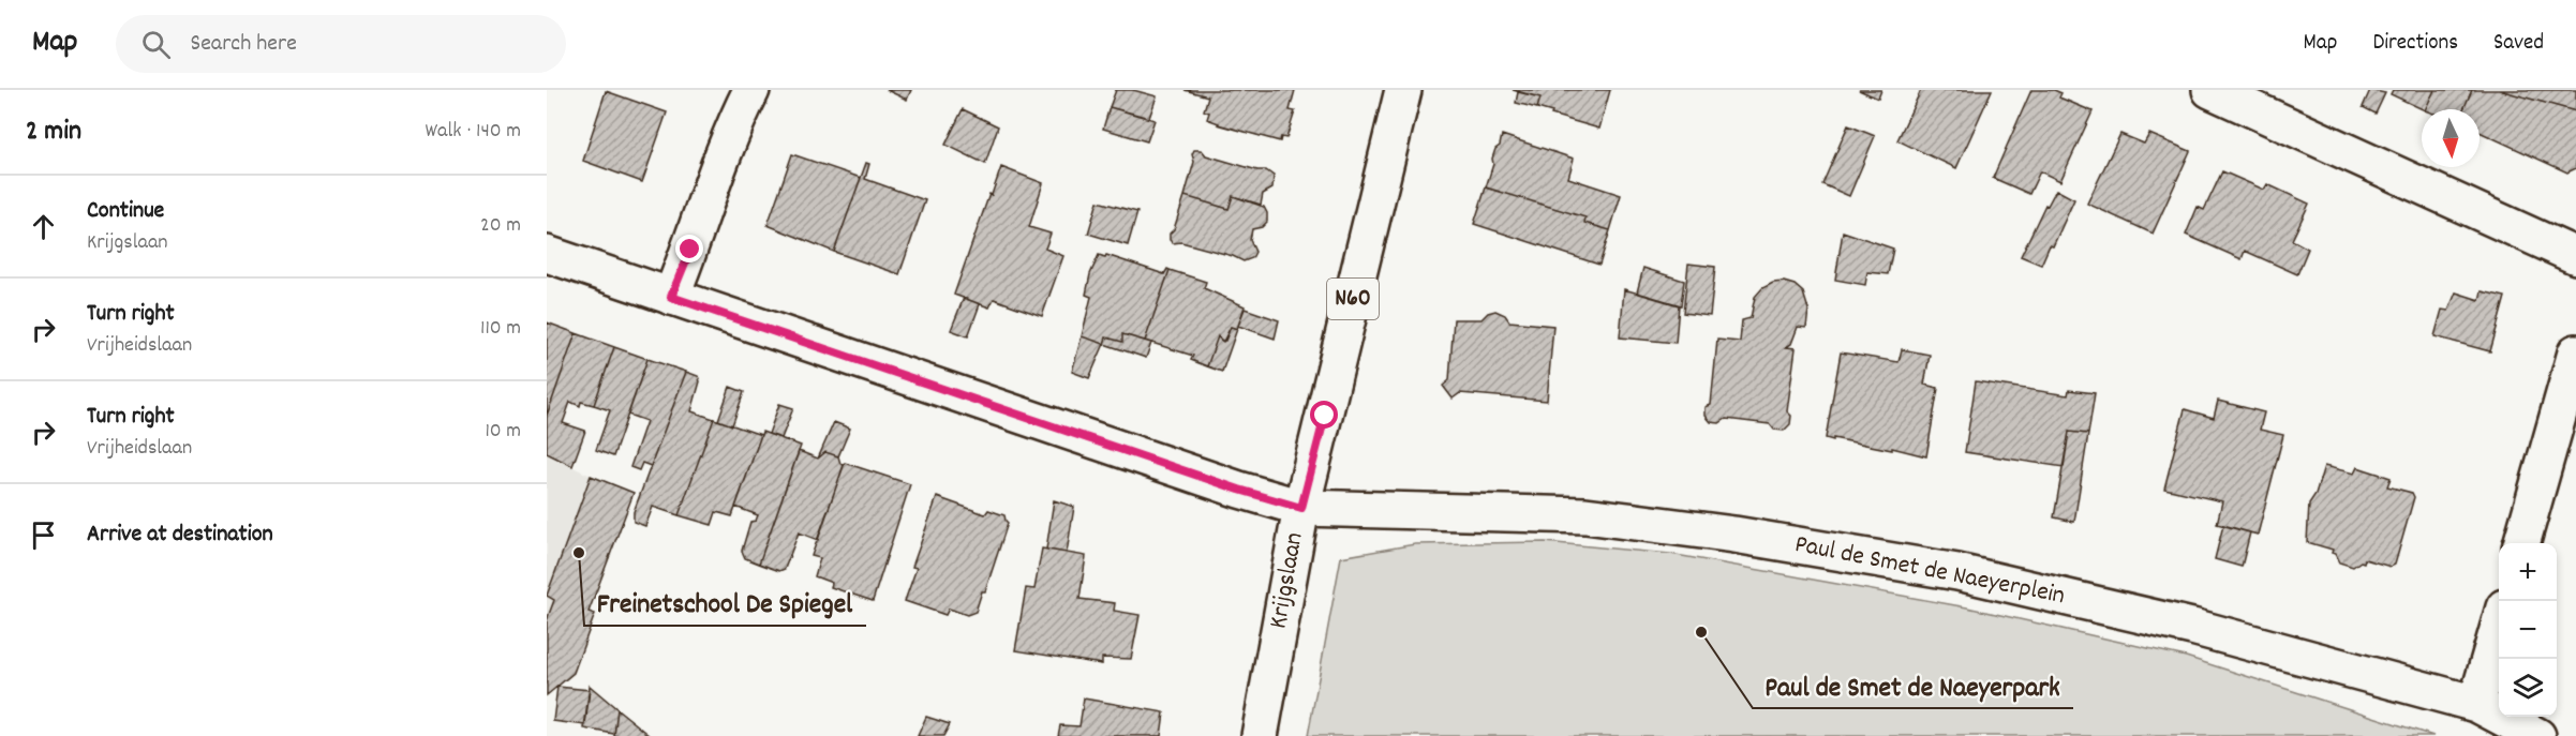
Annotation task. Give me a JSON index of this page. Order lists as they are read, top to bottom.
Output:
{
  "streets": {
    "street": ["N60", "Paul de Smet de Naeyerplein", "Krijgslaan"]
  },
  "crossings": [
    ["Paul de Smet de Naeyerplein", "Krijgslaan"]
  ],
  "places": ["Freinetschool De Spiegel", "Paul de Smet de Naeyerpark"],
  "north": "bottom",
  "page": {
    "header": "Map",
    "search": "Search here",
    "nav": ["Map", "Directions", "Saved"],
    "heading": ["2 min", "Walk · 140 m"],
    "list": [
      ["Continue", "Krijgslaan", "20 m"],
      ["Turn right", "Vrijheidslaan", "110 m"],
      ["Turn right", "Vrijheidslaan", "10 m"],
      "Arrive at destination"
    ],
    "map_buttons": ["+", "−"]
  }
}
